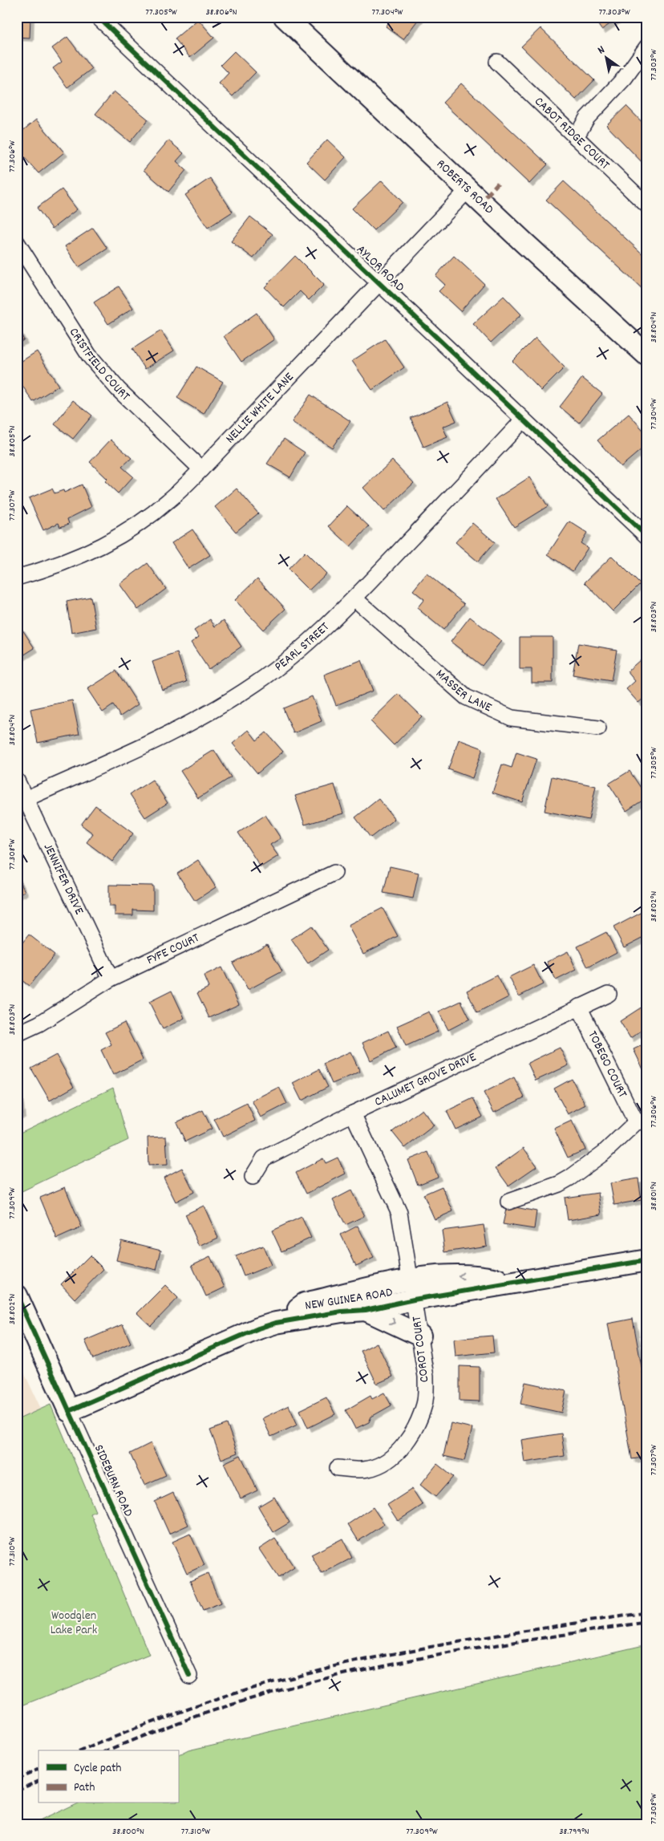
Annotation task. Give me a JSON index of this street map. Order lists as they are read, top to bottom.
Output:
{
  "streets": {
    "street": [
      "CABOT RIDGE COURT",
      "ROBERTS ROAD",
      "AYLOR ROAD",
      "CRISTFIELD COURT",
      "NELLIE WHITE LANE",
      "PEARL STREET",
      "MASSER LANE",
      "JENNIFER DRIVE",
      "FYFE COURT",
      "TOBEGO COURT",
      "CALUMET GROVE DRIVE",
      "NEW GUINEA ROAD",
      "COROT COURT",
      "SIDEBURN ROAD"
    ]
  },
  "crossings": [
    ["ROBERTS ROAD", "NELLIE WHITE LANE"],
    ["AYLOR ROAD", "NELLIE WHITE LANE"],
    ["AYLOR ROAD", "PEARL STREET"],
    ["CRISTFIELD COURT", "NELLIE WHITE LANE"],
    ["PEARL STREET", "MASSER LANE"],
    ["PEARL STREET", "JENNIFER DRIVE"],
    ["JENNIFER DRIVE", "FYFE COURT"],
    ["TOBEGO COURT", "CALUMET GROVE DRIVE"],
    ["CALUMET GROVE DRIVE", "COROT COURT"],
    ["NEW GUINEA ROAD", "COROT COURT"],
    ["NEW GUINEA ROAD", "SIDEBURN ROAD"]
  ],
  "parks": ["Woodglen Lake Park"],
  "legend": ["Cycle path", "Path"],
  "north": "top left",
  "coordinates": [
    "77.305°W",
    "38.806°N",
    "77.304°W",
    "77.303°W",
    "77.306°W",
    "38.804°N",
    "38.805°N",
    "77.307°W",
    "38.803°N",
    "77.308°W",
    "38.802°N",
    "38.801°N",
    "77.309°W",
    "77.310°W",
    "38.800°N",
    "38.799°N"
  ]
}
